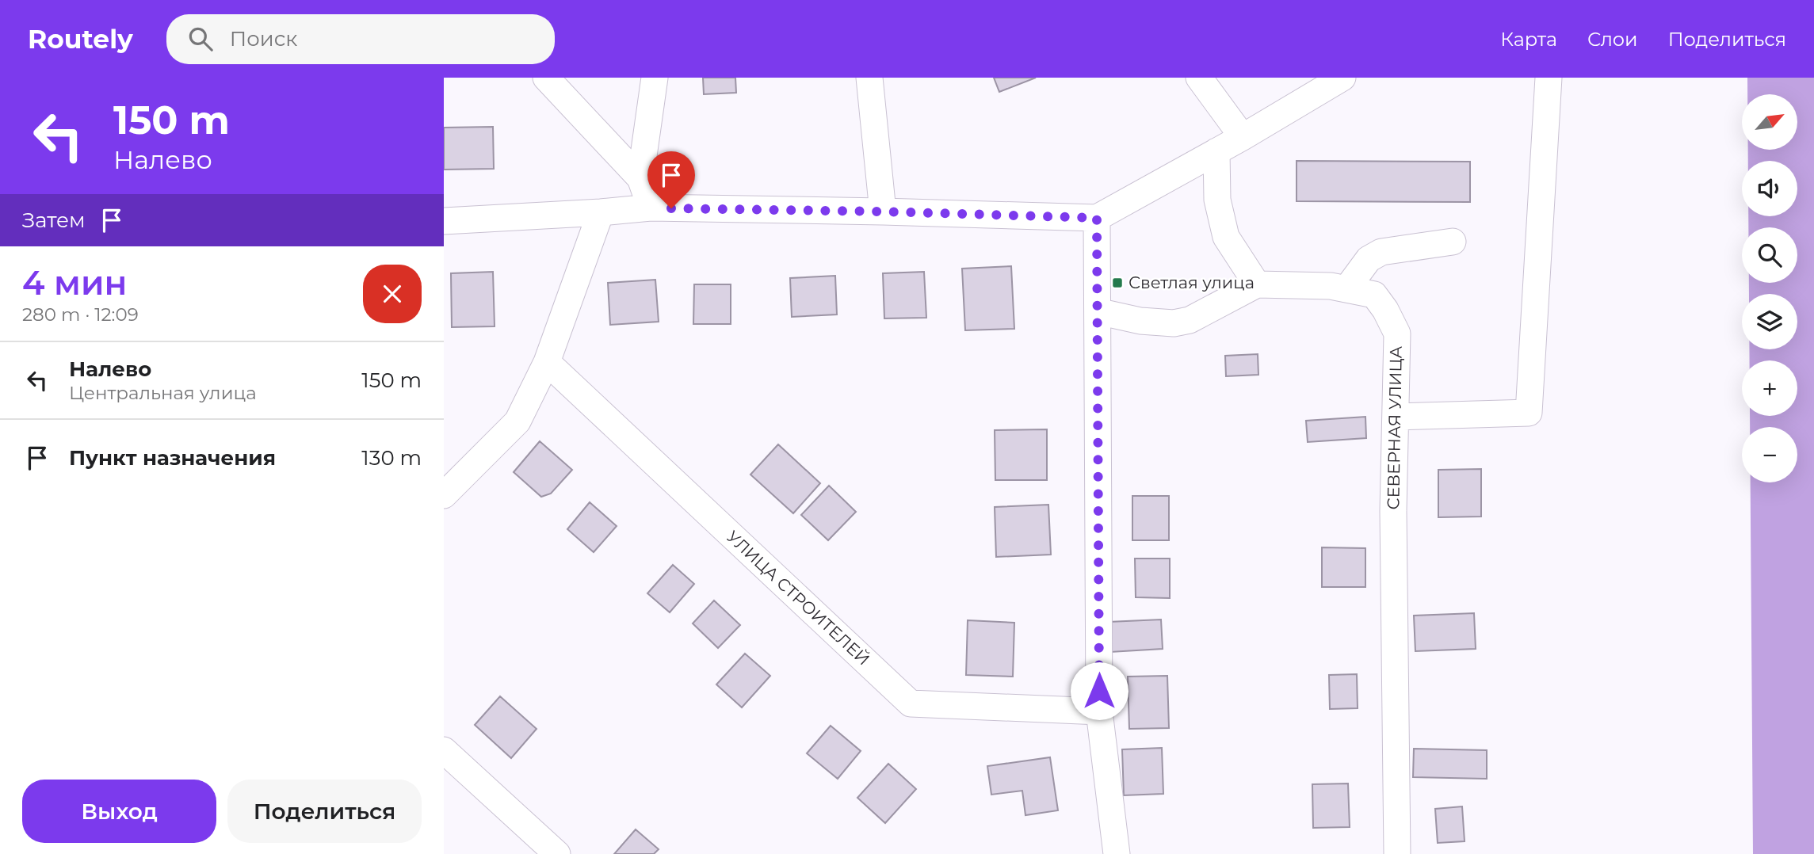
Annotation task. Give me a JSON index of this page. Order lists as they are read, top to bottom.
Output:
{
  "streets": {
    "street": ["СЕВЕРНАЯ УЛИЦА", "УЛИЦА СТРОИТЕЛЕЙ"]
  },
  "places": {
    "transit": ["Светлая улица"]
  },
  "north": "top right",
  "page": {
    "header": "Routely",
    "search": "Поиск",
    "nav": ["Карта", "Слои", "Поделиться"],
    "turn": ["150 m", "Налево"],
    "map_buttons": ["+", "−"],
    "then": "Затем",
    "heading": ["4 мин", "280 m · 12:09"],
    "list": [
      {
        "name": "Налево",
        "note": "Центральная улица",
        "value": "150 m"
      },
      {
        "name": "Пункт назначения",
        "value": "130 m"
      }
    ],
    "buttons": ["Выход", "Поделиться"]
  }
}
